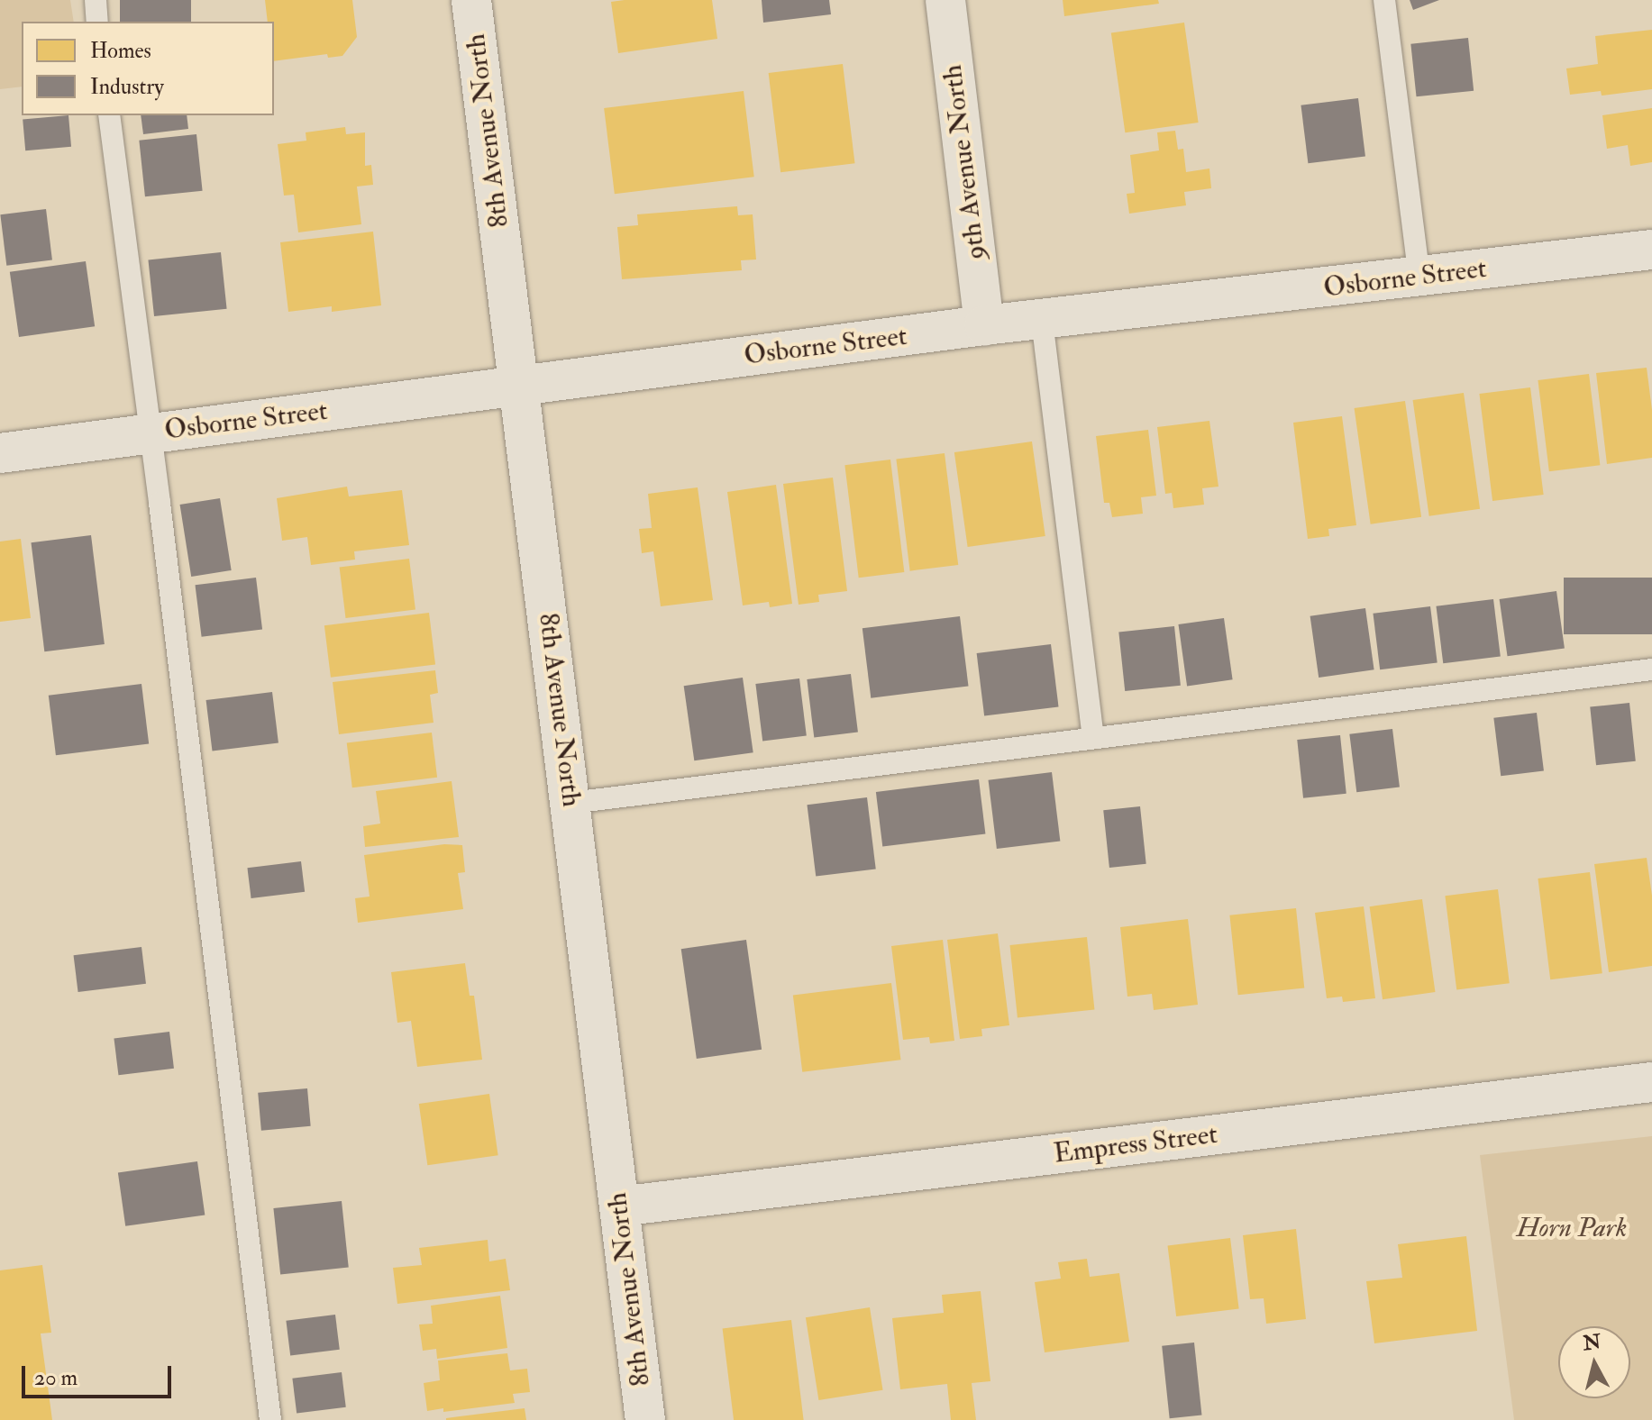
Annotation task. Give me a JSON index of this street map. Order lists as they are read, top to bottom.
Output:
{
  "streets": {
    "street": [
      "8th Avenue North",
      "9th Avenue North",
      "Osborne Street",
      "Empress Street"
    ]
  },
  "crossings": [
    ["8th Avenue North", "Osborne Street"],
    ["8th Avenue North", "Empress Street"],
    ["9th Avenue North", "Osborne Street"]
  ],
  "parks": ["Horn Park"],
  "legend": ["Homes", "Industry"],
  "scale_bar": "20 m",
  "north": "top"
}
